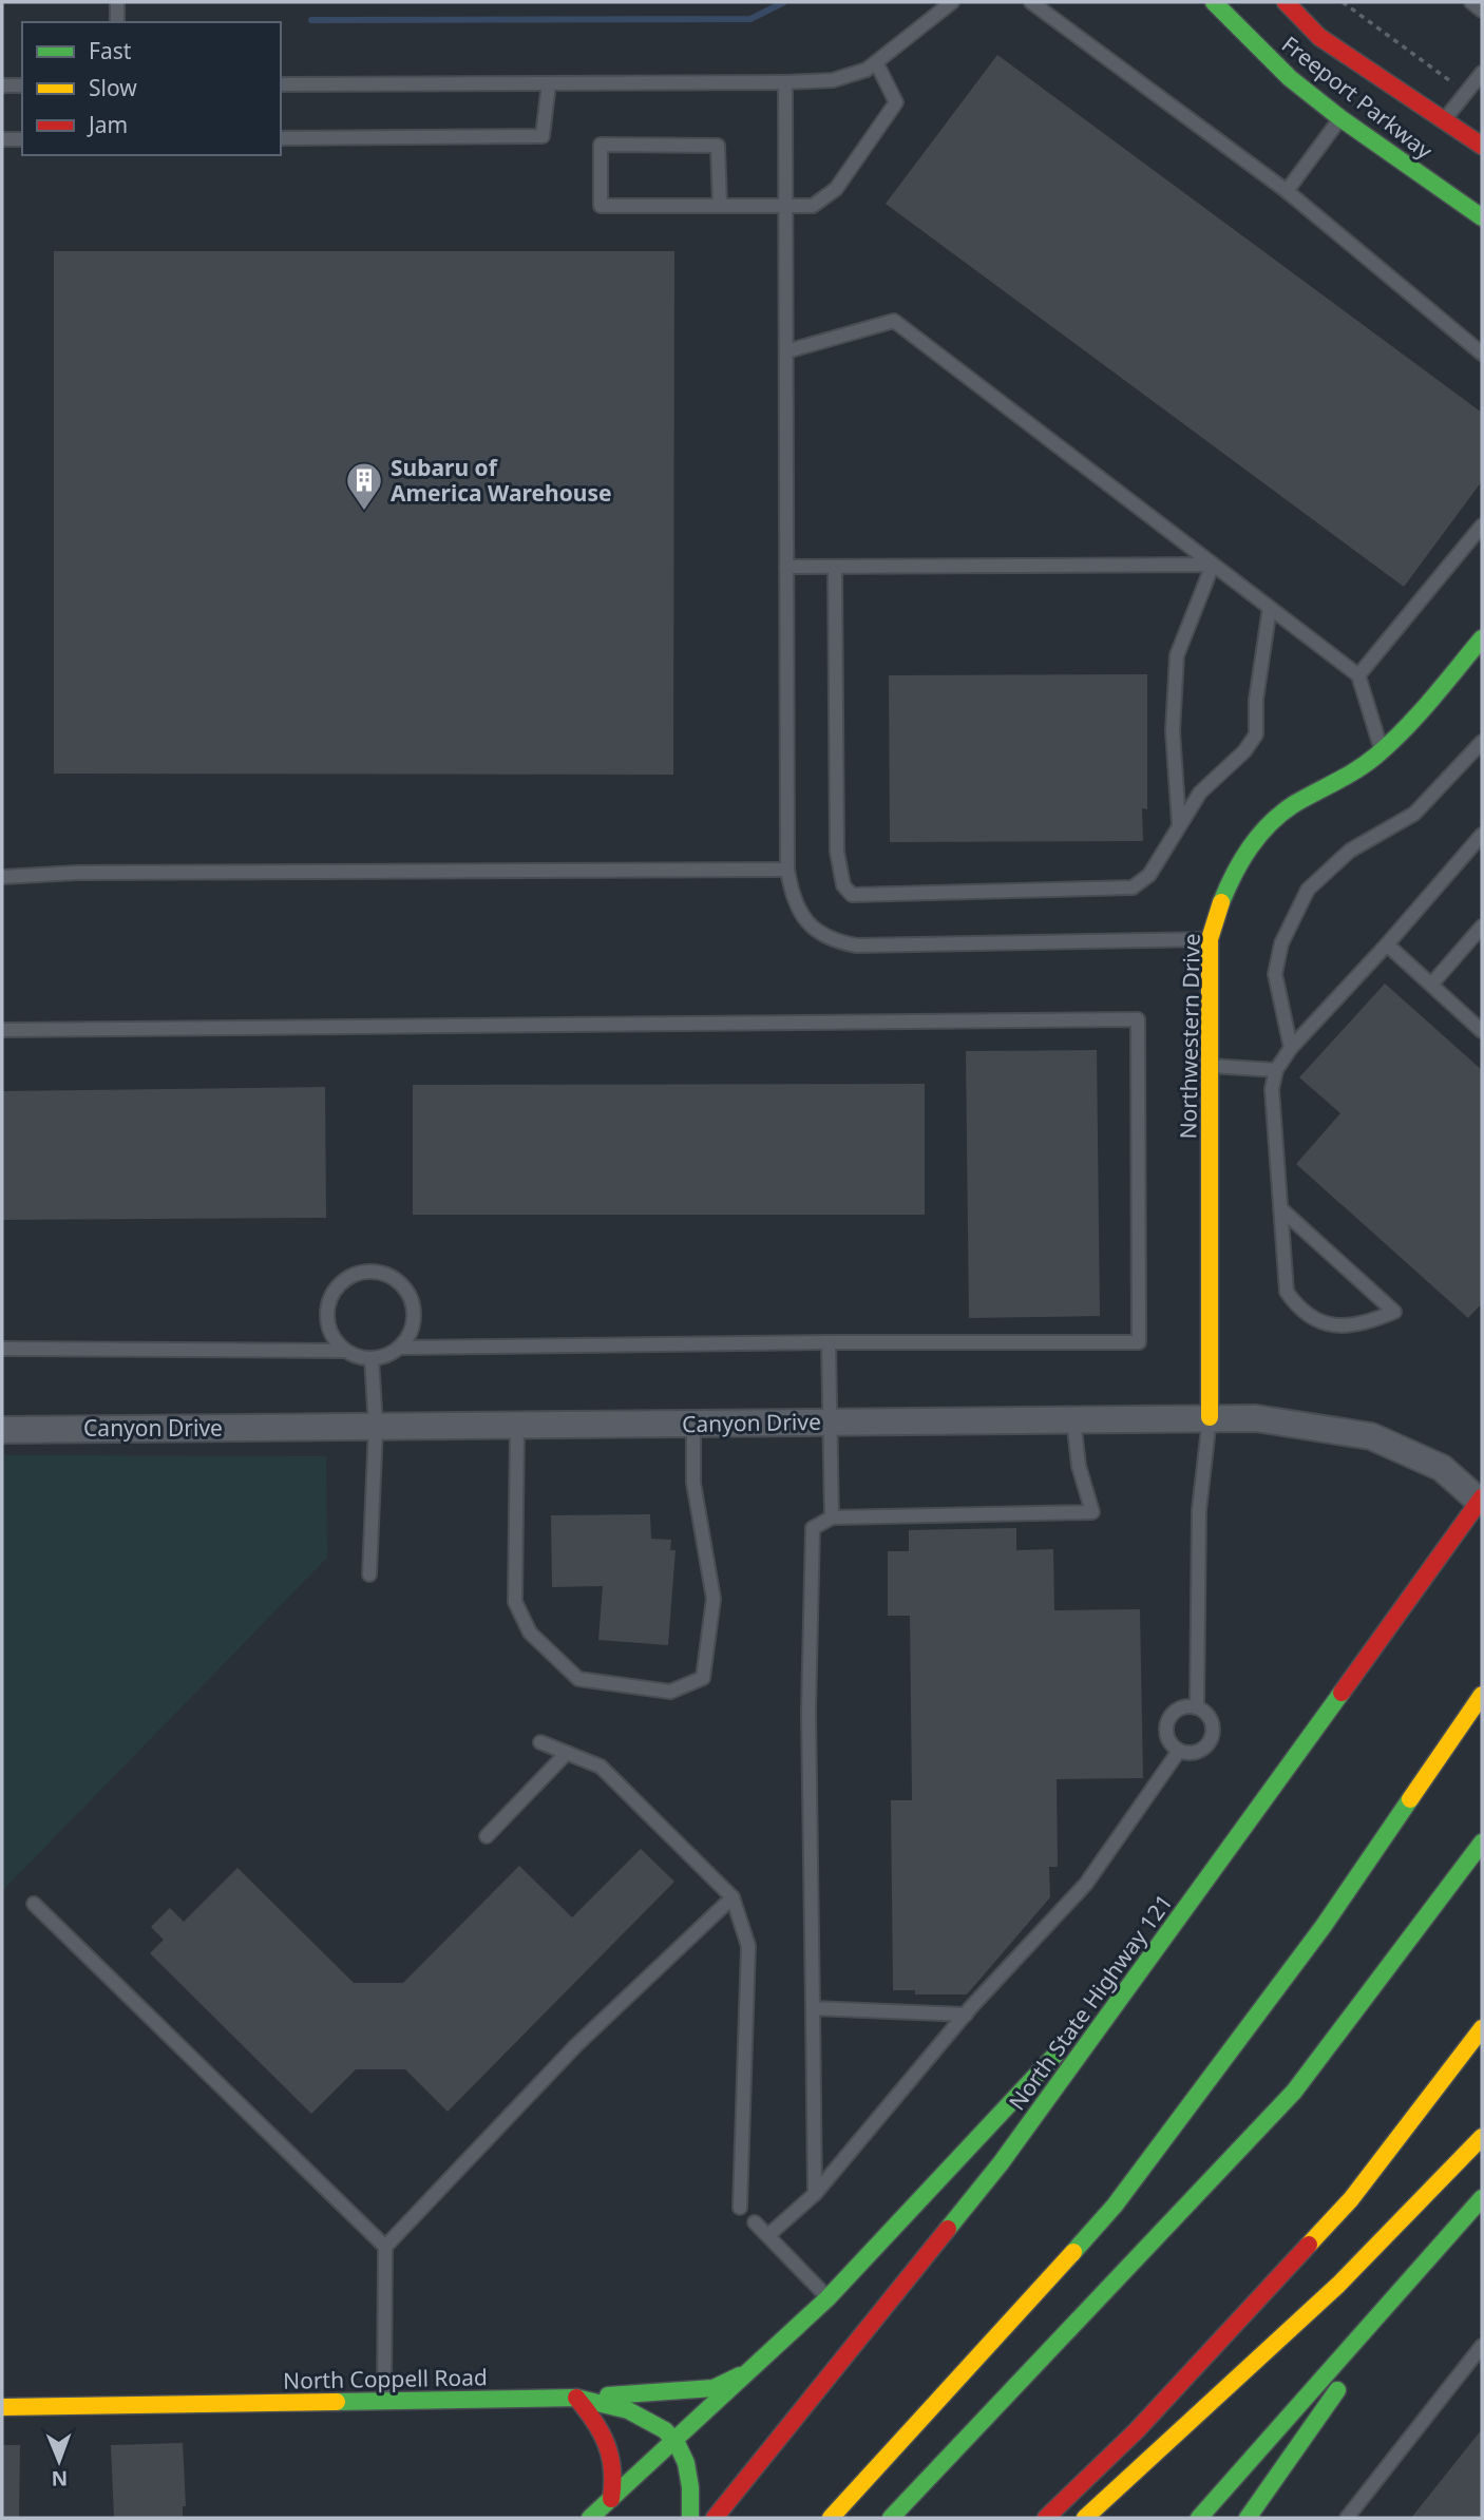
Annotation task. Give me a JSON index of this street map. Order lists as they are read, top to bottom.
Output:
{
  "streets": {
    "main road": [
      "Freeport Parkway",
      "Northwestern Drive",
      "North State Highway 121",
      "North Coppell Road"
    ],
    "street": ["Canyon Drive"]
  },
  "crossings": [
    ["Northwestern Drive", "Canyon Drive"],
    ["Canyon Drive", "North State Highway 121"]
  ],
  "places": {
    "building": ["Subaru of America Warehouse"]
  },
  "legend": ["Fast", "Slow", "Jam"],
  "north": "bottom"
}
